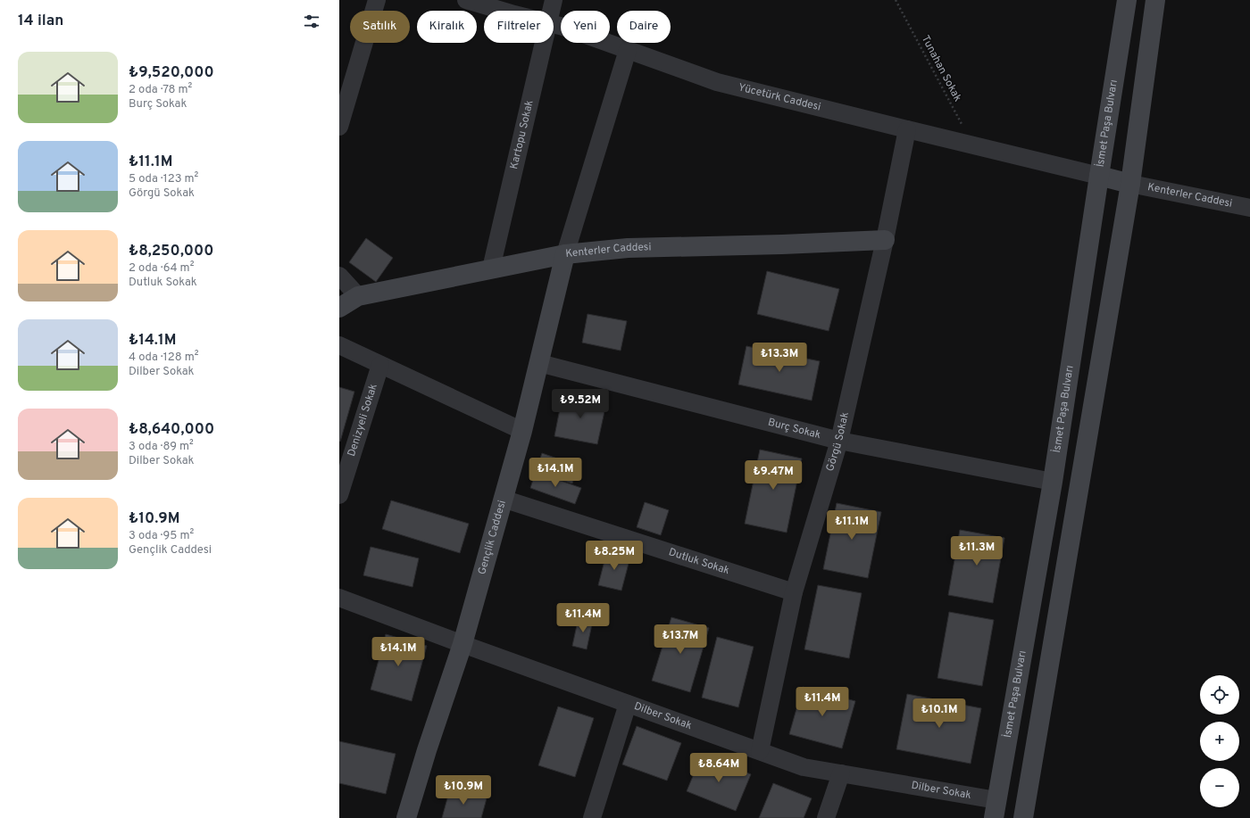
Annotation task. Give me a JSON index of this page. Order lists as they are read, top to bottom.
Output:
{
  "streets": {
    "street": [
      "Yücetürk Caddesi",
      "İsmet Paşa Bulvarı",
      "Kartopu Sokak",
      "Kenterler Caddesi",
      "Denizyeli Sokak",
      "Burç Sokak",
      "Görgü Sokak",
      "Gençlik Caddesi",
      "Dutluk Sokak",
      "Dilber Sokak"
    ],
    "path": ["Tunahan Sokak"]
  },
  "crossings": [
    ["Tunahan Sokak", "Yücetürk Caddesi"],
    ["Yücetürk Caddesi", "İsmet Paşa Bulvarı"],
    ["Yücetürk Caddesi", "Görgü Sokak"],
    ["İsmet Paşa Bulvarı", "Burç Sokak"],
    ["İsmet Paşa Bulvarı", "Dilber Sokak"],
    ["Kartopu Sokak", "Kenterler Caddesi"],
    ["Kenterler Caddesi", "Görgü Sokak"],
    ["Kenterler Caddesi", "Gençlik Caddesi"],
    ["Burç Sokak", "Görgü Sokak"],
    ["Burç Sokak", "Gençlik Caddesi"],
    ["Görgü Sokak", "Dutluk Sokak"],
    ["Görgü Sokak", "Dilber Sokak"],
    ["Gençlik Caddesi", "Dutluk Sokak"],
    ["Gençlik Caddesi", "Dilber Sokak"]
  ],
  "page": {
    "heading": "14 ilan",
    "chip": [
      "Satılık",
      "Kiralık",
      "Filtreler",
      "Yeni",
      "Daire"
    ],
    "list": [
      {
        "name": "₺9,520,000",
        "note": "2 oda · 78 m² · Burç Sokak"
      },
      {
        "name": "₺11.1M",
        "note": "5 oda · 123 m² · Görgü Sokak"
      },
      {
        "name": "₺8,250,000",
        "note": "2 oda · 64 m² · Dutluk Sokak"
      },
      {
        "name": "₺14.1M",
        "note": "4 oda · 128 m² · Dilber Sokak"
      },
      {
        "name": "₺8,640,000",
        "note": "3 oda · 89 m² · Dilber Sokak"
      },
      {
        "name": "₺10.9M",
        "note": "3 oda · 95 m² · Gençlik Caddesi"
      }
    ],
    "price": [
      "₺13.3M",
      "₺9.52M",
      "₺14.1M",
      "₺9.47M",
      "₺11.1M",
      "₺11.3M",
      "₺8.25M",
      "₺11.4M",
      "₺13.7M",
      "₺14.1M",
      "₺11.4M",
      "₺10.1M",
      "₺8.64M",
      "₺10.9M"
    ],
    "map_buttons": ["+", "−"]
  }
}
